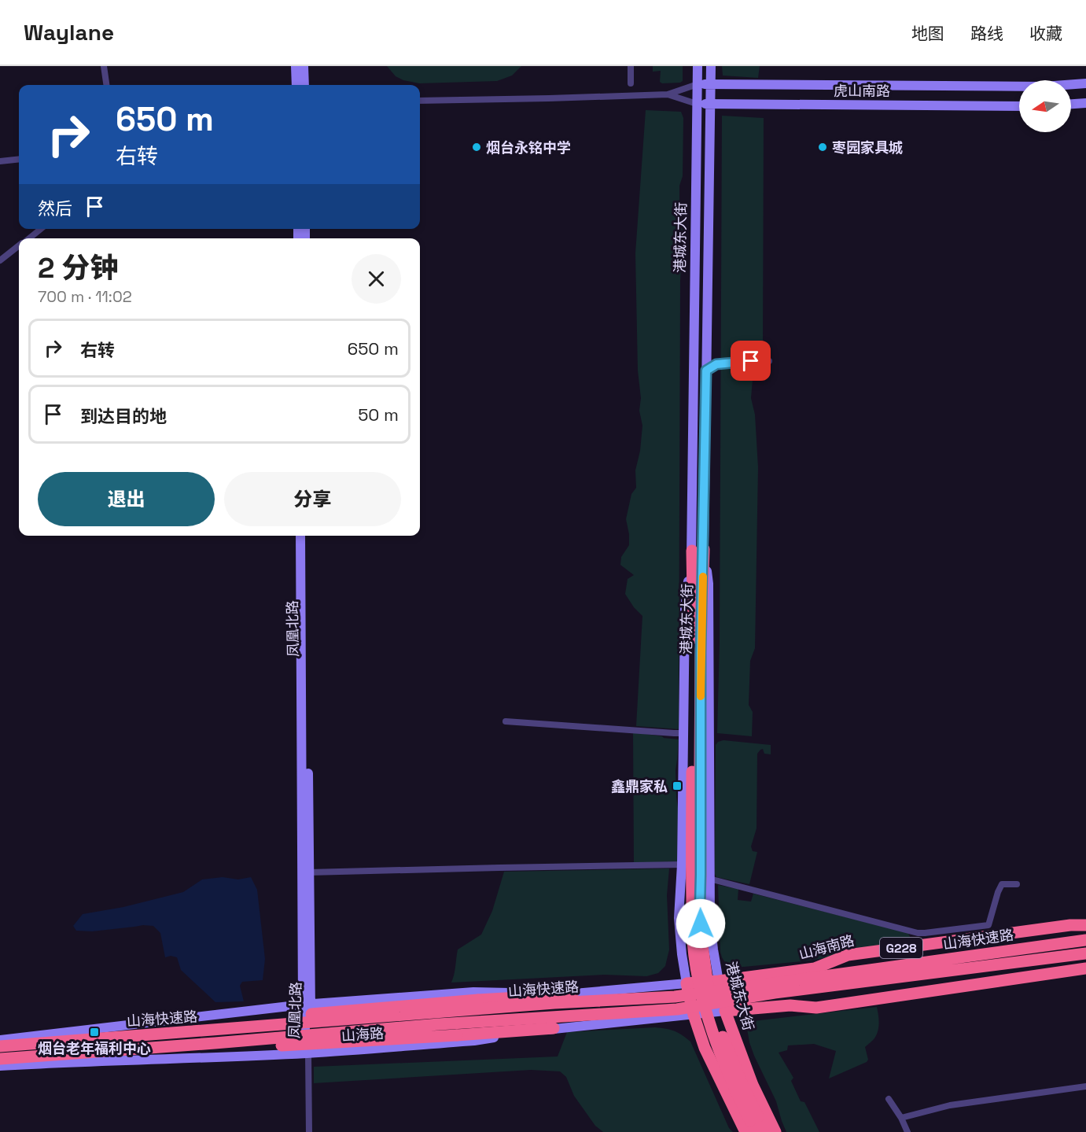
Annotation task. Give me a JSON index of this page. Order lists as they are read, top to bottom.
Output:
{
  "streets": {
    "highway": [
      "港城东大街",
      "山海快速路",
      "山海南路",
      "G228"
    ],
    "main road": ["虎山南路", "凤凰北路", "山海路"]
  },
  "crossings": [
    ["虎山南路", "港城东大街"],
    ["港城东大街", "山海南路"],
    ["港城东大街", "山海路"],
    ["凤凰北路", "山海路"]
  ],
  "places": {
    "other": ["烟台永铭中学", "枣园家具城"],
    "transit": ["鑫鼎家私", "烟台老年福利中心"]
  },
  "north": "left",
  "page": {
    "header": "Waylane",
    "nav": ["地图", "路线", "收藏"],
    "turn": ["650 m", "右转"],
    "then": "然后",
    "heading": ["2 分钟", "700 m · 11:02"],
    "list": [
      {
        "name": "右转",
        "value": "650 m"
      },
      {
        "name": "到达目的地",
        "value": "50 m"
      }
    ],
    "buttons": ["退出", "分享"]
  }
}
